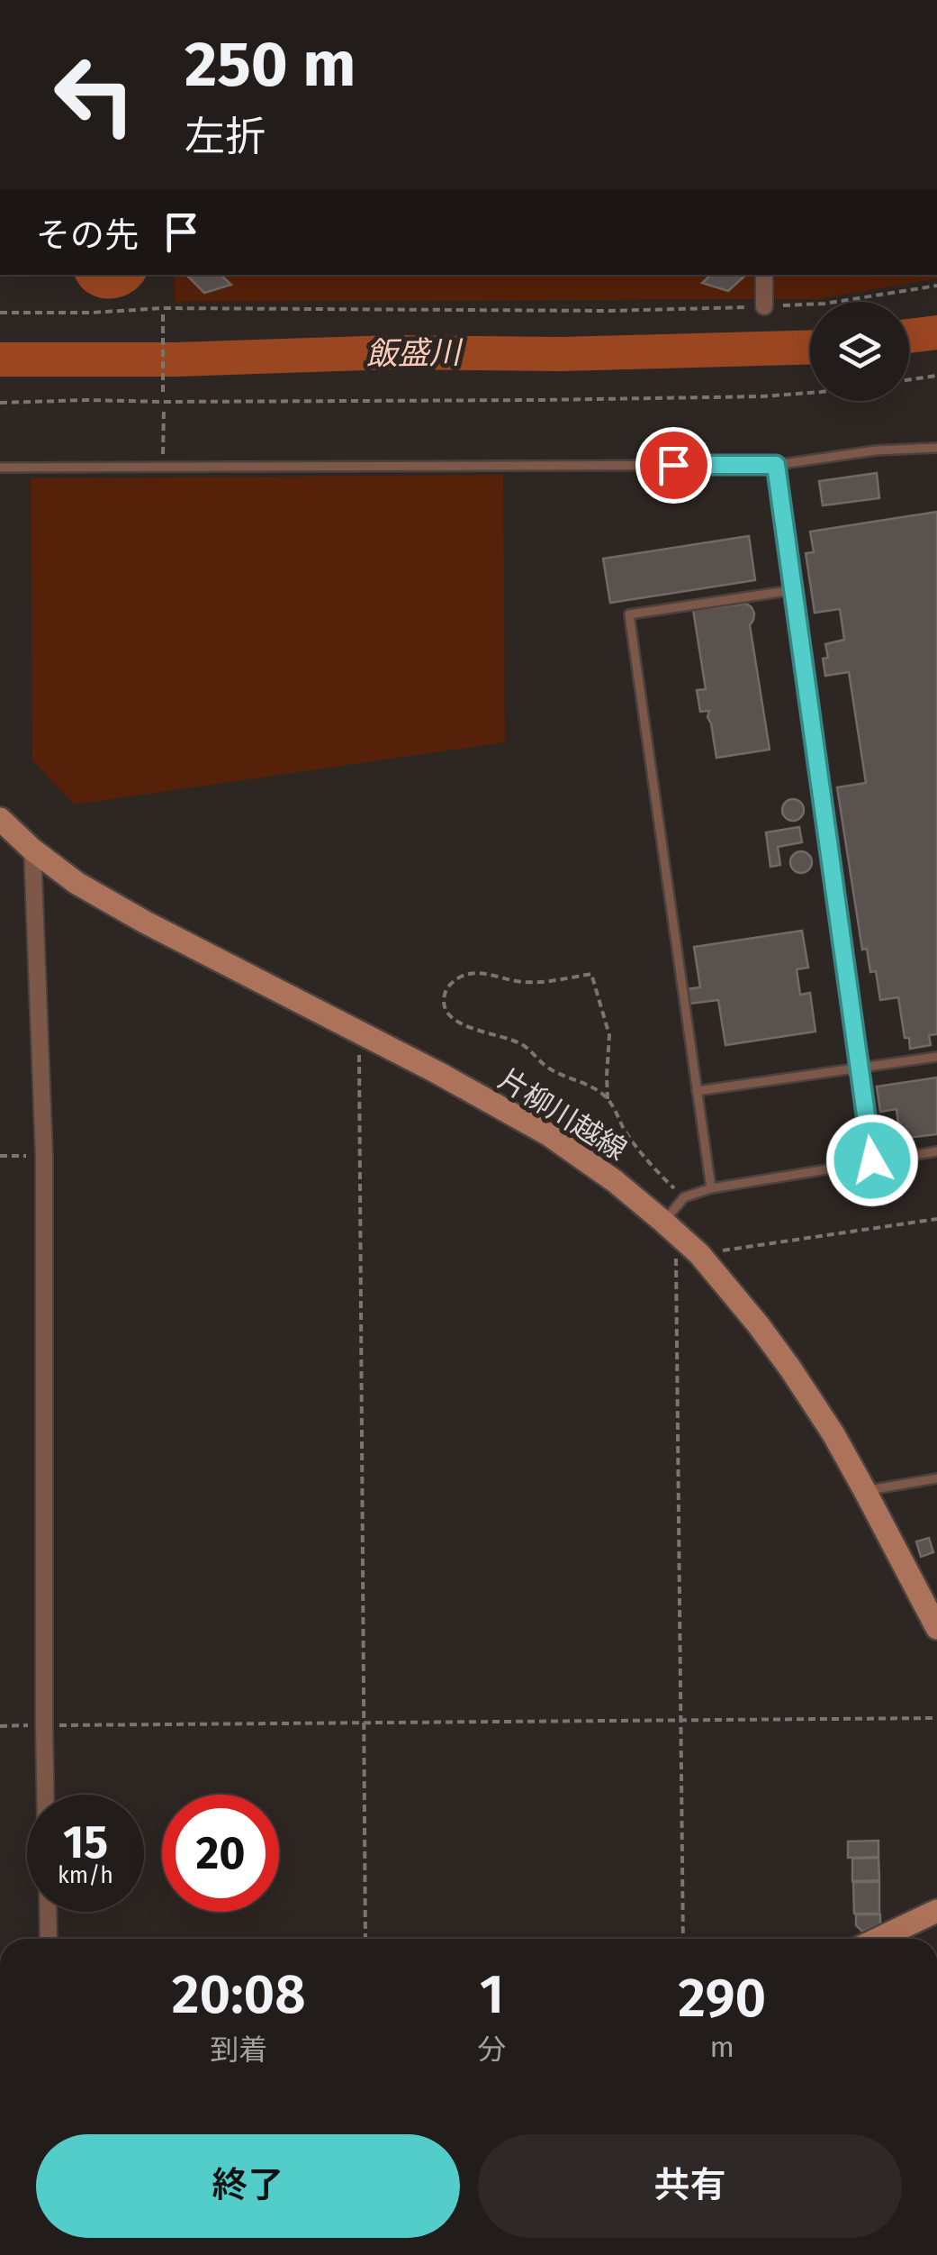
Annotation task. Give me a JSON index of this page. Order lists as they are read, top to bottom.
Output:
{
  "streets": {
    "main road": ["片柳川越線"]
  },
  "water": ["飯盛川"],
  "page": {
    "turn": ["250 m", "左折"],
    "then": "その先",
    "speed": "15 km/h",
    "limit": "20",
    "eta": [
      "20:08",
      "到着",
      "1",
      "分",
      "290",
      "m"
    ],
    "buttons": ["終了", "共有"]
  }
}
